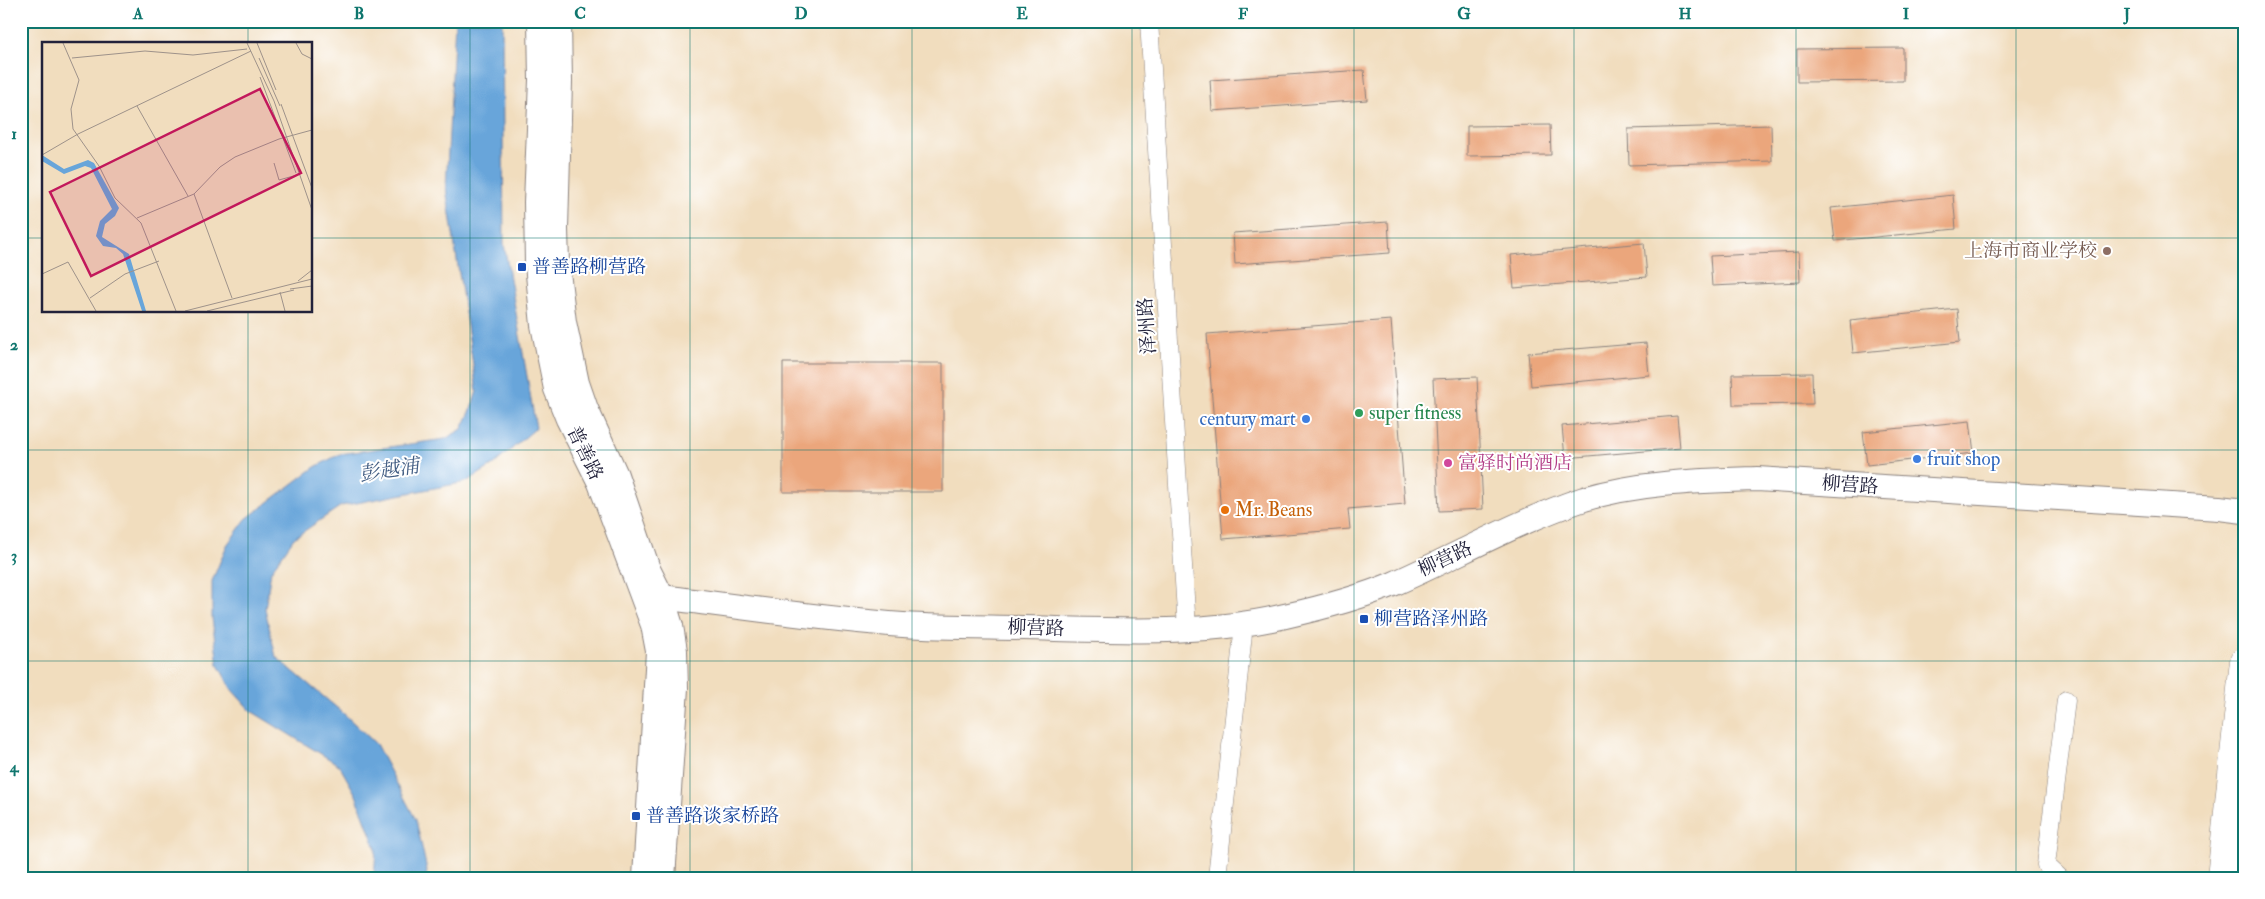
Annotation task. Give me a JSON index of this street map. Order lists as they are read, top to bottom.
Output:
{
  "streets": {
    "main road": ["普善路", "柳营路"],
    "street": ["泽州路"]
  },
  "crossings": [
    ["泽州路", "柳营路"],
    ["普善路", "柳营路"]
  ],
  "water": ["彭越浦"],
  "places": {
    "other": [
      "上海市商业学校",
      "super fitness",
      "century mart",
      "fruit shop",
      "富驿时尚酒店",
      "Mr. Beans"
    ],
    "transit": ["普善路柳营路", "柳营路泽州路", "普善路谈家桥路"]
  },
  "grid": {
    "columns": [
      "A",
      "B",
      "C",
      "D",
      "E",
      "F",
      "G",
      "H",
      "I",
      "J"
    ],
    "rows": [
      "1",
      "2",
      "3",
      "4"
    ]
  }
}
